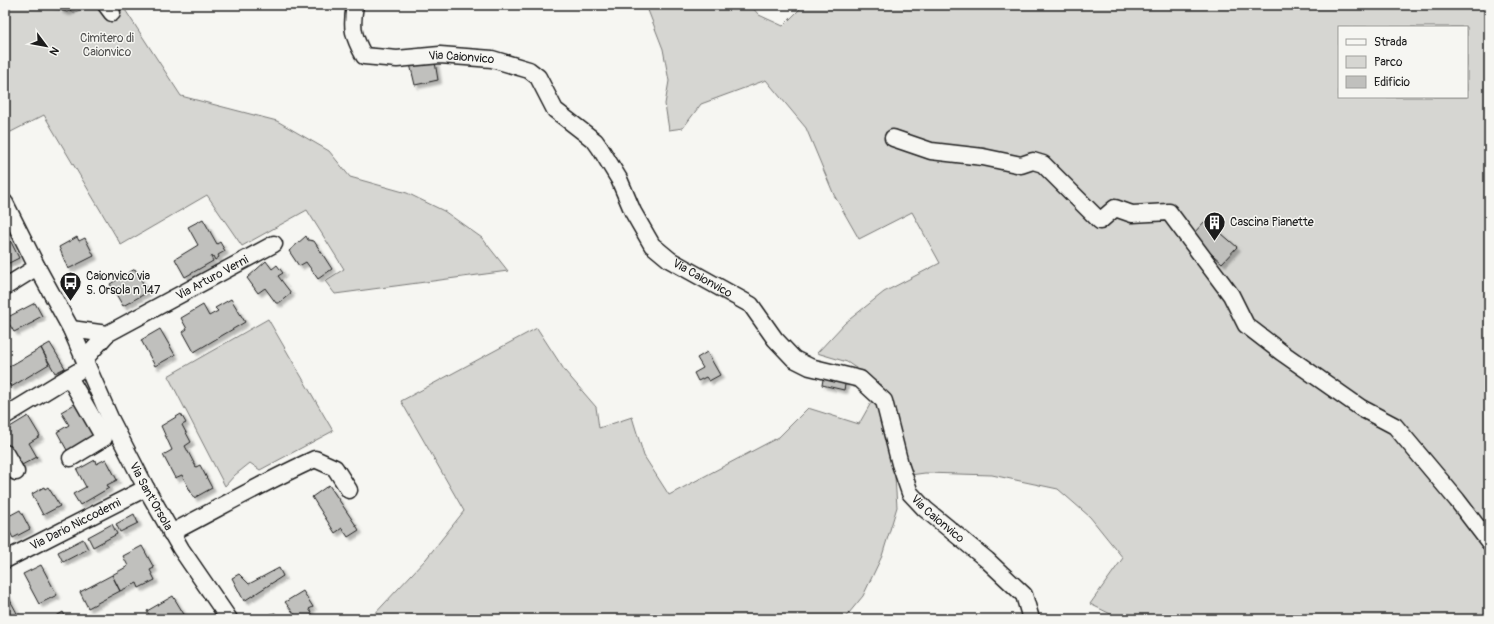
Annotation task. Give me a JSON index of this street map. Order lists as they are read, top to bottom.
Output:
{
  "streets": {
    "street": [
      "Via Caionvico",
      "Via Arturo Verni",
      "Via Sant'Orsola",
      "Via Dario Niccodemi"
    ]
  },
  "crossings": [
    ["Via Arturo Verni", "Via Sant'Orsola"],
    ["Via Sant'Orsola", "Via Dario Niccodemi"]
  ],
  "parks": ["Cimitero di Caionvico"],
  "places": {
    "building": ["Cascina Pianette"],
    "bus stop": ["Caionvico via S. Orsola n 147"]
  },
  "legend": ["Strada", "Parco", "Edificio"],
  "north": "bottom right"
}
